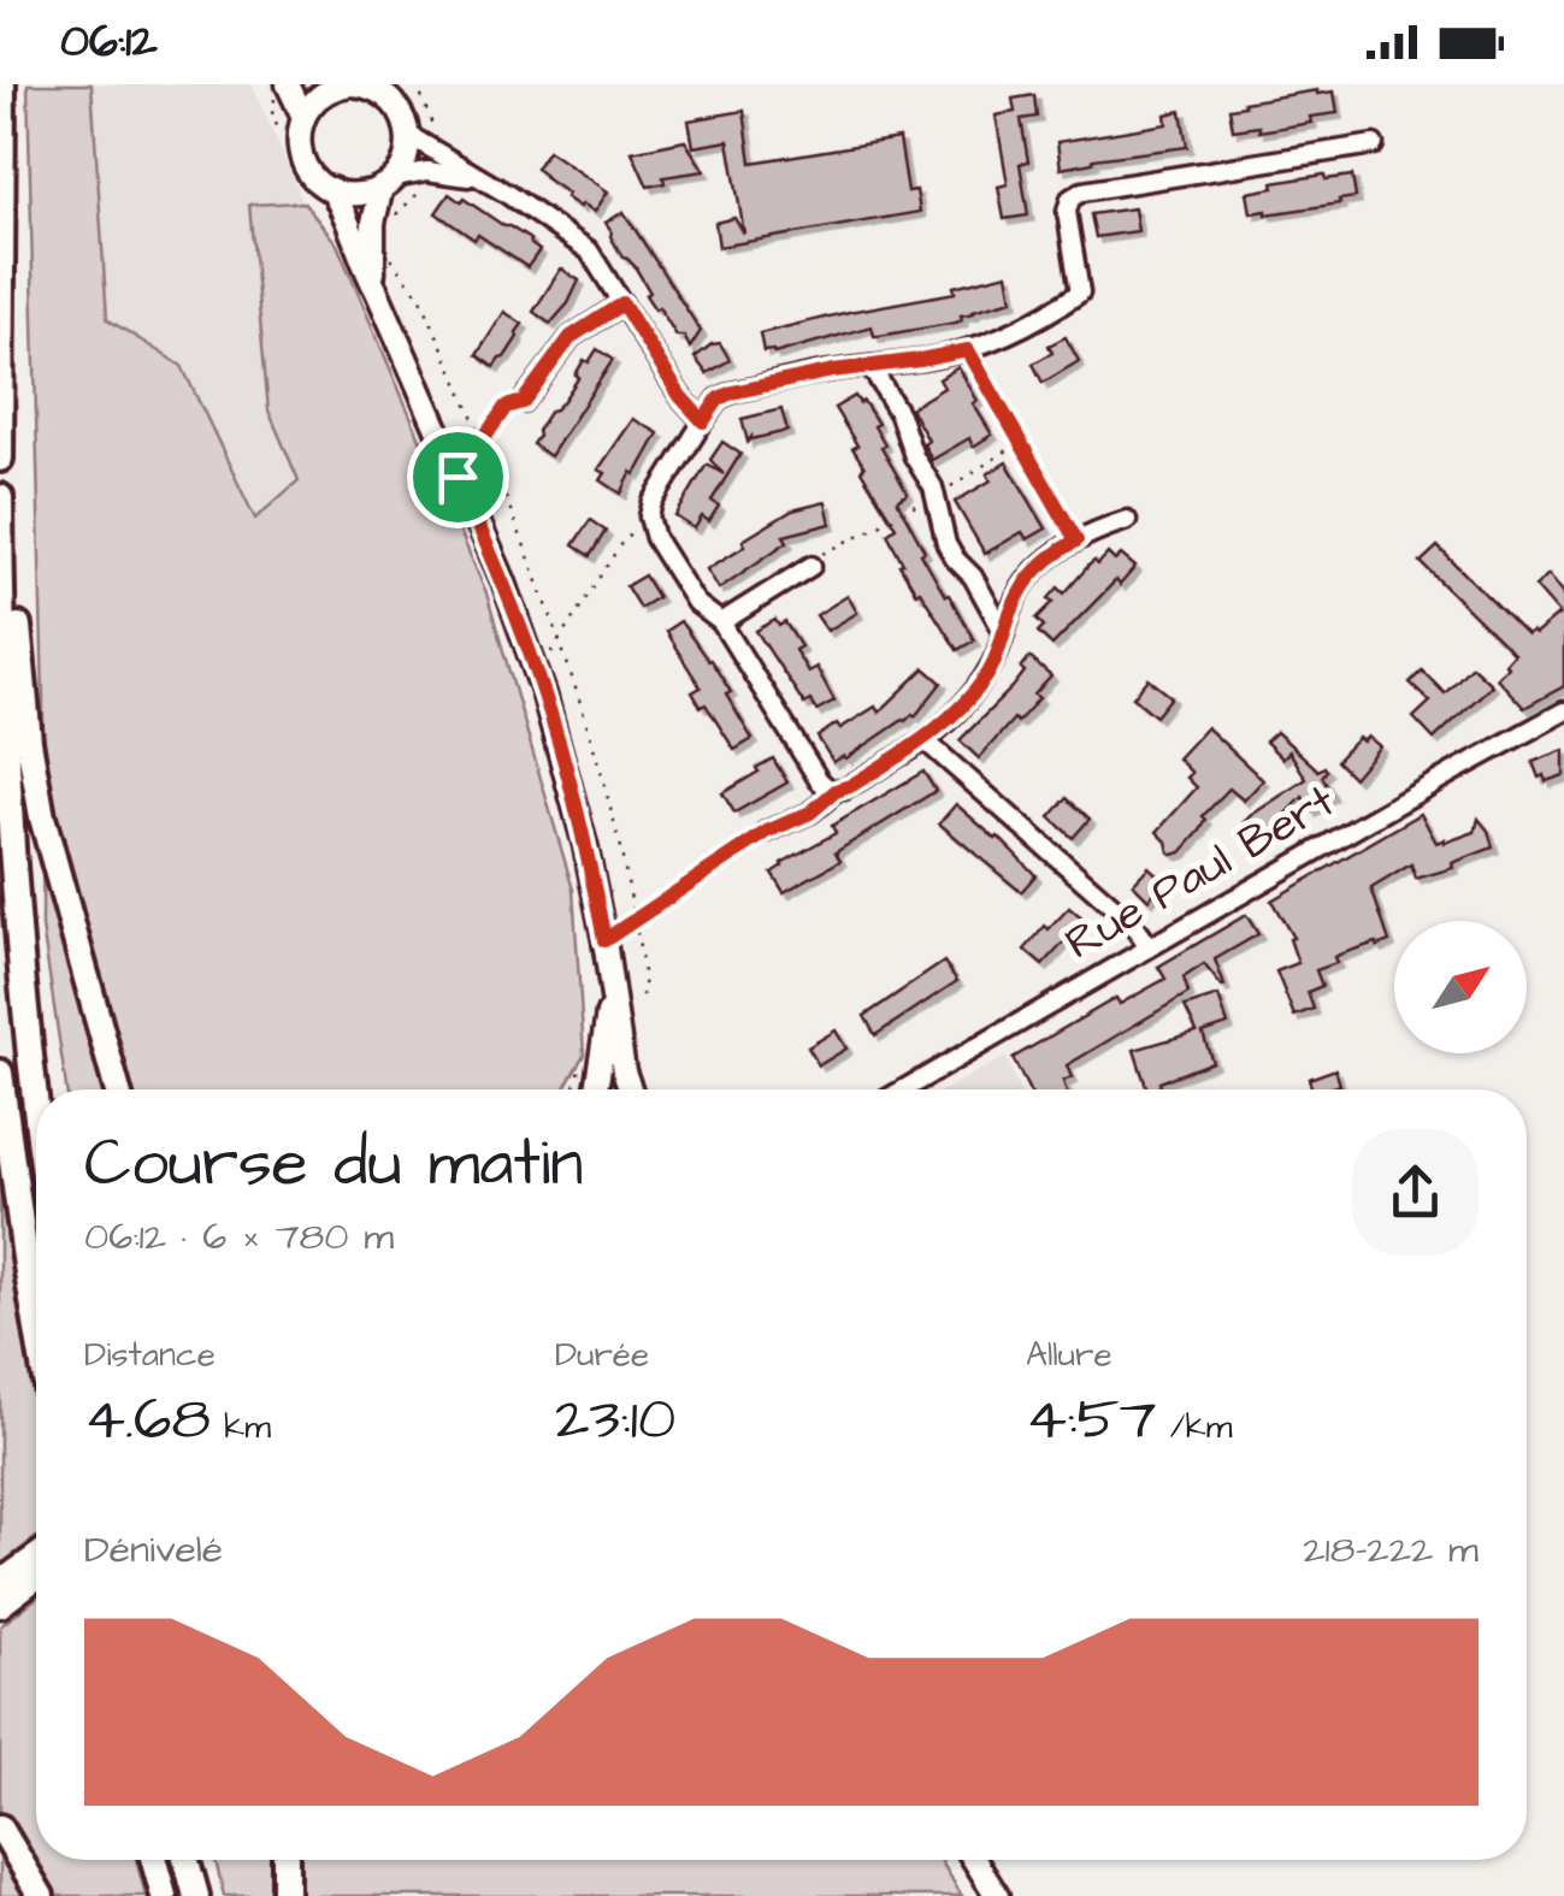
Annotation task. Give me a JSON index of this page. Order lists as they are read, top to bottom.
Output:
{
  "streets": {
    "street": ["Rue Paul Bert"]
  },
  "north": "top right",
  "page": {
    "status": "06:12",
    "heading": ["Course du matin", "06:12 · 6 × 780 m"],
    "stats": [
      ["Distance", "4.68 km"],
      ["Durée", "23:10"],
      ["Allure", "4:57 /km"]
    ],
    "chart": ["Dénivelé", "218–222 m"]
  }
}
